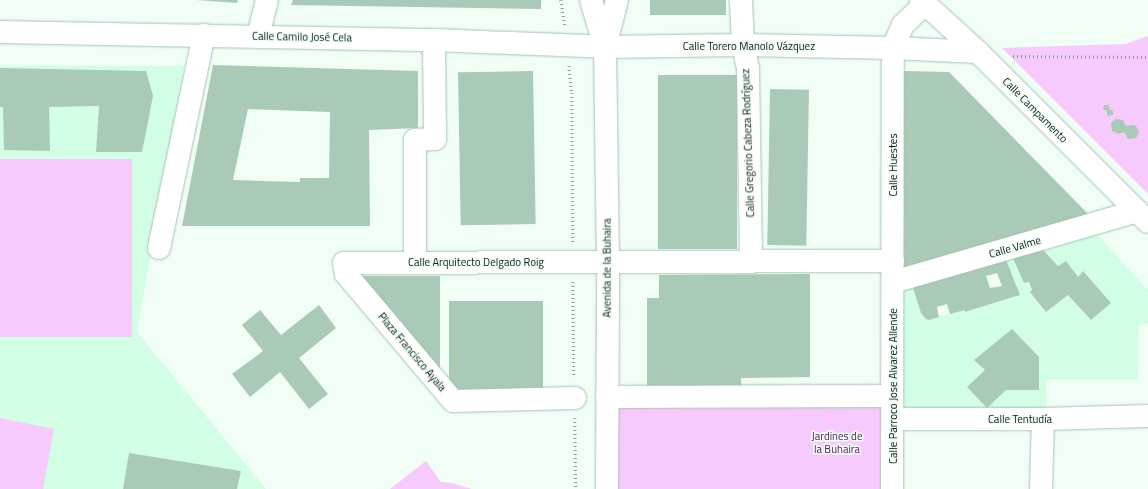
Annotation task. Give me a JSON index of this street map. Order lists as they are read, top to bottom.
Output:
{
  "streets": {
    "street": [
      "Calle Camilo José Cela",
      "Calle Torero Manolo Vázquez",
      "Calle Campamento",
      "Calle Gregorio Cabeza Rodríguez",
      "Calle Huestes",
      "Calle Valme",
      "Calle Arquitecto Delgado Roig",
      "Avenida de la Buhaira",
      "Plaza Francisco Ayala",
      "Calle Parroco Jose Alvarez Allende",
      "Calle Tentudía"
    ]
  },
  "crossings": [
    ["Calle Camilo José Cela", "Calle Torero Manolo Vázquez"],
    ["Calle Camilo José Cela", "Avenida de la Buhaira"],
    ["Calle Torero Manolo Vázquez", "Calle Campamento"],
    ["Calle Torero Manolo Vázquez", "Calle Gregorio Cabeza Rodríguez"],
    ["Calle Torero Manolo Vázquez", "Calle Huestes"],
    ["Calle Torero Manolo Vázquez", "Avenida de la Buhaira"],
    ["Calle Campamento", "Calle Valme"],
    ["Calle Gregorio Cabeza Rodríguez", "Calle Valme"],
    ["Calle Gregorio Cabeza Rodríguez", "Calle Arquitecto Delgado Roig"],
    ["Calle Huestes", "Calle Valme"],
    ["Calle Huestes", "Calle Parroco Jose Alvarez Allende"],
    ["Calle Valme", "Calle Arquitecto Delgado Roig"],
    ["Calle Valme", "Calle Parroco Jose Alvarez Allende"],
    ["Calle Arquitecto Delgado Roig", "Avenida de la Buhaira"],
    ["Calle Arquitecto Delgado Roig", "Plaza Francisco Ayala"],
    ["Calle Parroco Jose Alvarez Allende", "Calle Tentudía"]
  ],
  "parks": ["Jardines de la Buhaira"]
}
